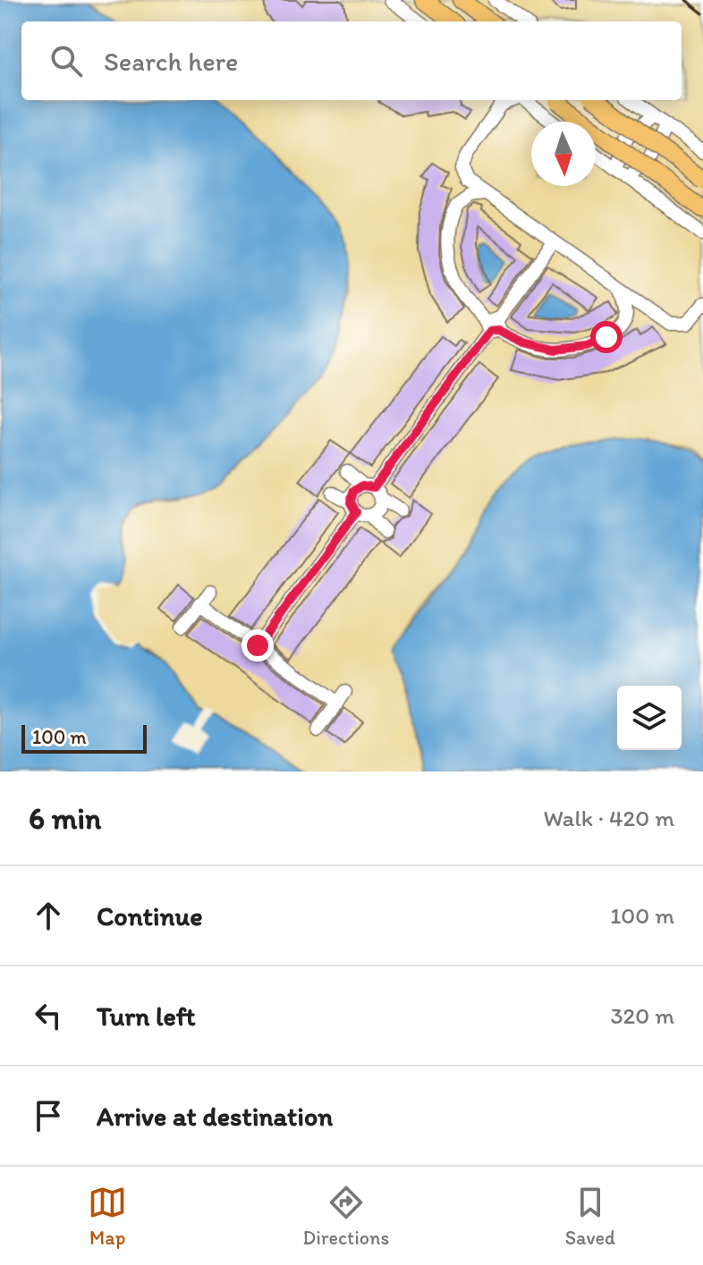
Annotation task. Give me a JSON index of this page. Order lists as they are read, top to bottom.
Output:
{
  "scale_bar": "100 m",
  "north": "bottom",
  "page": {
    "search": "Search here",
    "scale": "100 m",
    "heading": ["6 min", "Walk · 420 m"],
    "list": [
      ["Continue", "100 m"],
      ["Turn left", "320 m"],
      "Arrive at destination"
    ],
    "nav": ["Map", "Directions", "Saved"]
  }
}
